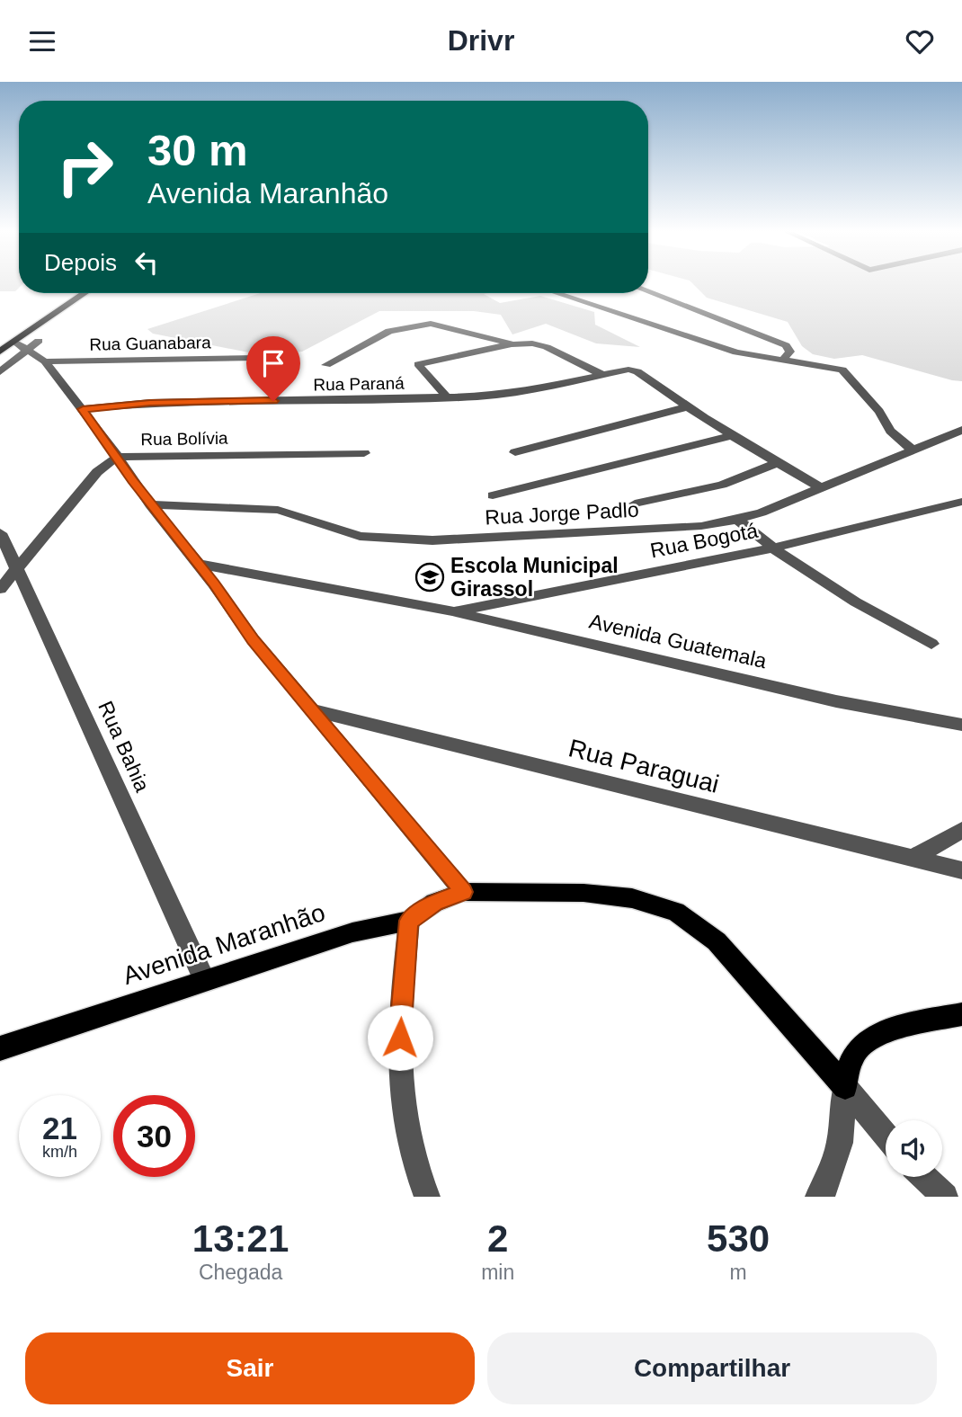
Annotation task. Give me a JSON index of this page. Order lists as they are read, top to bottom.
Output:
{
  "streets": {
    "main road": ["Avenida Maranhão"],
    "street": [
      "Rua Guanabara",
      "Rua Paraná",
      "Rua Bolívia",
      "Rua Jorge Padlo",
      "Rua Bogotá",
      "Avenida Guatemala",
      "Rua Bahia",
      "Rua Paraguai"
    ]
  },
  "crossings": [
    ["Rua Paraná", "Rua Jorge Padlo"],
    ["Rua Bogotá", "Avenida Guatemala"],
    ["Rua Bahia", "Avenida Maranhão"]
  ],
  "places": {
    "school or university": ["Escola Municipal Girassol"]
  },
  "page": {
    "header": "Drivr",
    "turn": ["30 m", "Avenida Maranhão"],
    "then": "Depois",
    "speed": "21 km/h",
    "limit": "30",
    "eta": [
      "13:21",
      "Chegada",
      "2",
      "min",
      "530",
      "m"
    ],
    "buttons": ["Sair", "Compartilhar"]
  }
}
